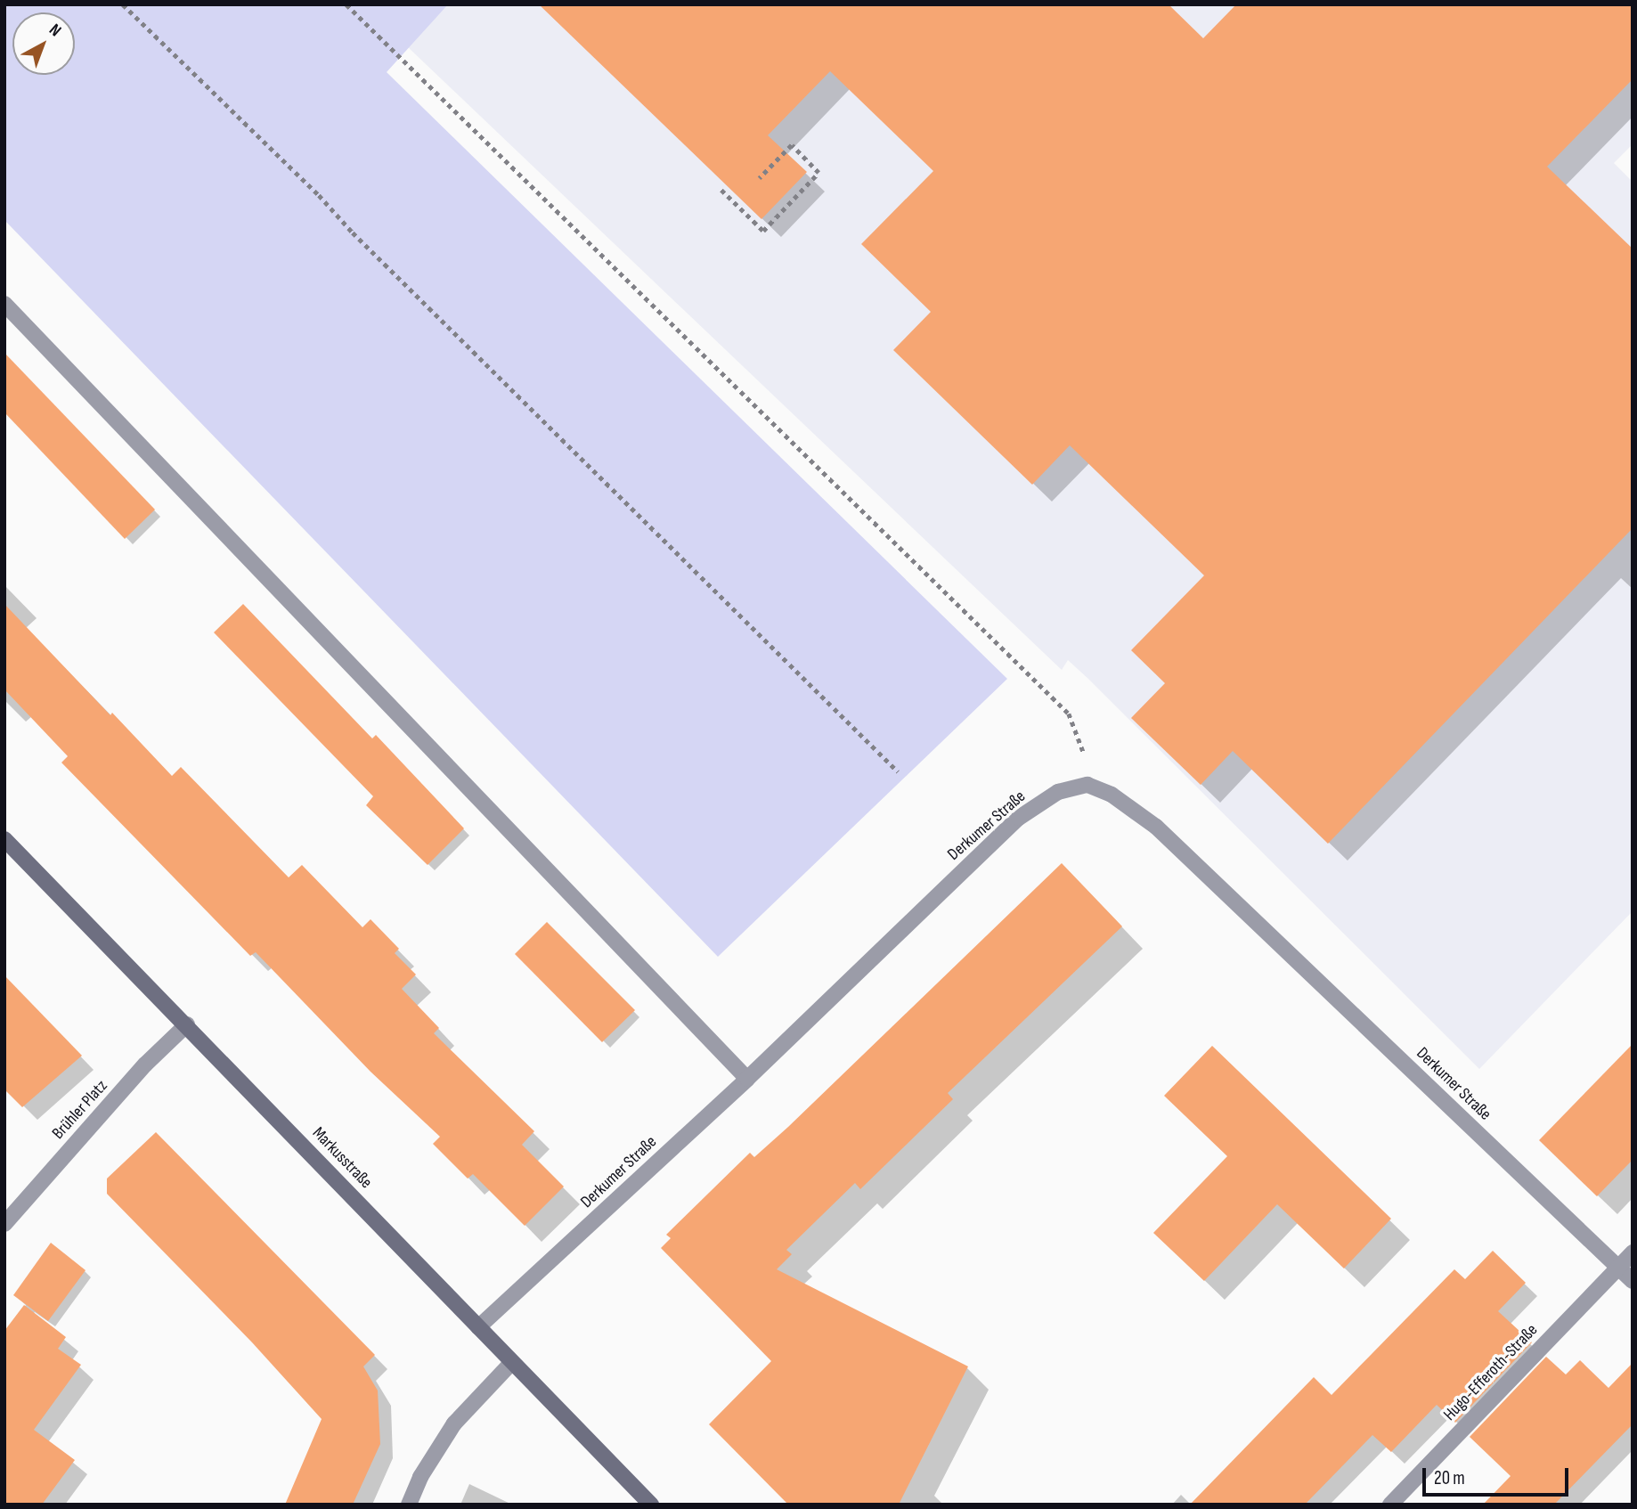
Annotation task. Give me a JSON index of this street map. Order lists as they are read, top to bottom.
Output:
{
  "streets": {
    "street": [
      "Derkumer Straße",
      "Brühler Platz",
      "Markusstraße",
      "Hugo-Efferoth-Straße"
    ]
  },
  "crossings": [
    ["Derkumer Straße", "Markusstraße"],
    ["Derkumer Straße", "Hugo-Efferoth-Straße"],
    ["Brühler Platz", "Markusstraße"]
  ],
  "scale_bar": "20 m",
  "north": "top right"
}
